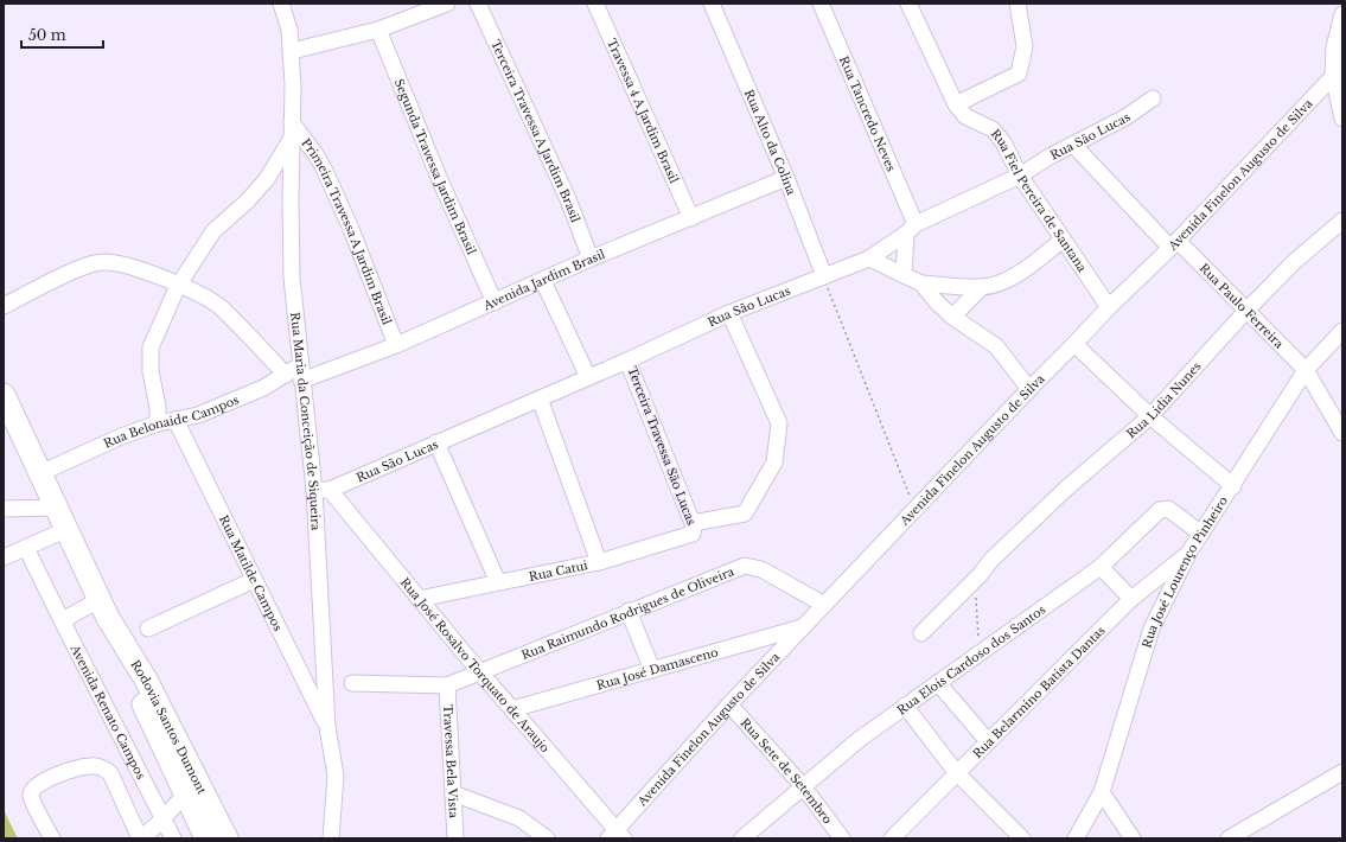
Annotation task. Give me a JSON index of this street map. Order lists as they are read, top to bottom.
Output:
{
  "streets": {
    "highway": ["Rodovia Santos Dumont"],
    "street": [
      "Travessa 4 A Jardim Brasil",
      "Rua Tancredo Neves",
      "Terceira Travessa A Jardim Brasil",
      "Rua São Lucas",
      "Rua Alto da Colina",
      "Segunda Travessa Jardim Brasil",
      "Avenida Finelon Augusto de Silva",
      "Rua Fiel Pereira de Santana",
      "Primeira Travessa A Jardim Brasil",
      "Avenida Jardim Brasil",
      "Rua Paulo Ferreira",
      "Rua Lidia Nunes",
      "Rua Belonaide Campos",
      "Rua Maria da Conceição de Siqueira",
      "Terceira Travessa São Lucas",
      "Rua Catui",
      "Rua Matilde Campos",
      "Rua José Lourenço Pinheiro",
      "Rua Raimundo Rodrigues de Oliveira",
      "Rua Elois Cardoso dos Santos",
      "Rua José Rosalvo Torquato de Araujo",
      "Rua José Damasceno",
      "Rua Belarmino Batista Dantas",
      "Avenida Renato Campos",
      "Travessa Bela Vista",
      "Rua Sete de Setembro"
    ]
  },
  "crossings": [
    ["Travessa 4 A Jardim Brasil", "Avenida Jardim Brasil"],
    ["Rua Tancredo Neves", "Rua São Lucas"],
    ["Terceira Travessa A Jardim Brasil", "Avenida Jardim Brasil"],
    ["Rua São Lucas", "Rua Alto da Colina"],
    ["Rua São Lucas", "Rua Fiel Pereira de Santana"],
    ["Rua São Lucas", "Rua Paulo Ferreira"],
    ["Rua São Lucas", "Rua Maria da Conceição de Siqueira"],
    ["Rua São Lucas", "Terceira Travessa São Lucas"],
    ["Rua São Lucas", "Rua Catui"],
    ["Rua São Lucas", "Rua José Rosalvo Torquato de Araujo"],
    ["Rua Alto da Colina", "Avenida Jardim Brasil"],
    ["Segunda Travessa Jardim Brasil", "Avenida Jardim Brasil"],
    ["Avenida Finelon Augusto de Silva", "Rua Fiel Pereira de Santana"],
    ["Avenida Finelon Augusto de Silva", "Rua Paulo Ferreira"],
    ["Avenida Finelon Augusto de Silva", "Rua Raimundo Rodrigues de Oliveira"],
    ["Avenida Finelon Augusto de Silva", "Rua José Rosalvo Torquato de Araujo"],
    ["Avenida Finelon Augusto de Silva", "Rua José Damasceno"],
    ["Avenida Finelon Augusto de Silva", "Rua Sete de Setembro"],
    ["Primeira Travessa A Jardim Brasil", "Avenida Jardim Brasil"],
    ["Primeira Travessa A Jardim Brasil", "Rua Maria da Conceição de Siqueira"],
    ["Avenida Jardim Brasil", "Rua Maria da Conceição de Siqueira"],
    ["Rua Paulo Ferreira", "Rua Lidia Nunes"],
    ["Rua Paulo Ferreira", "Rua José Lourenço Pinheiro"],
    ["Rua Belonaide Campos", "Rua Maria da Conceição de Siqueira"],
    ["Rua Belonaide Campos", "Rua Matilde Campos"],
    ["Rua Belonaide Campos", "Rodovia Santos Dumont"],
    ["Rua Maria da Conceição de Siqueira", "Rua Matilde Campos"],
    ["Rua Maria da Conceição de Siqueira", "Rua José Rosalvo Torquato de Araujo"],
    ["Terceira Travessa São Lucas", "Rua Catui"],
    ["Rua Catui", "Rua José Rosalvo Torquato de Araujo"],
    ["Rua José Lourenço Pinheiro", "Rua Elois Cardoso dos Santos"],
    ["Rua José Lourenço Pinheiro", "Rua Belarmino Batista Dantas"],
    ["Rua Raimundo Rodrigues de Oliveira", "Rua José Rosalvo Torquato de Araujo"],
    ["Rua Raimundo Rodrigues de Oliveira", "Travessa Bela Vista"],
    ["Rua Elois Cardoso dos Santos", "Rua Sete de Setembro"],
    ["Rua José Rosalvo Torquato de Araujo", "Rua José Damasceno"]
  ],
  "scale_bar": "50 m"
}
